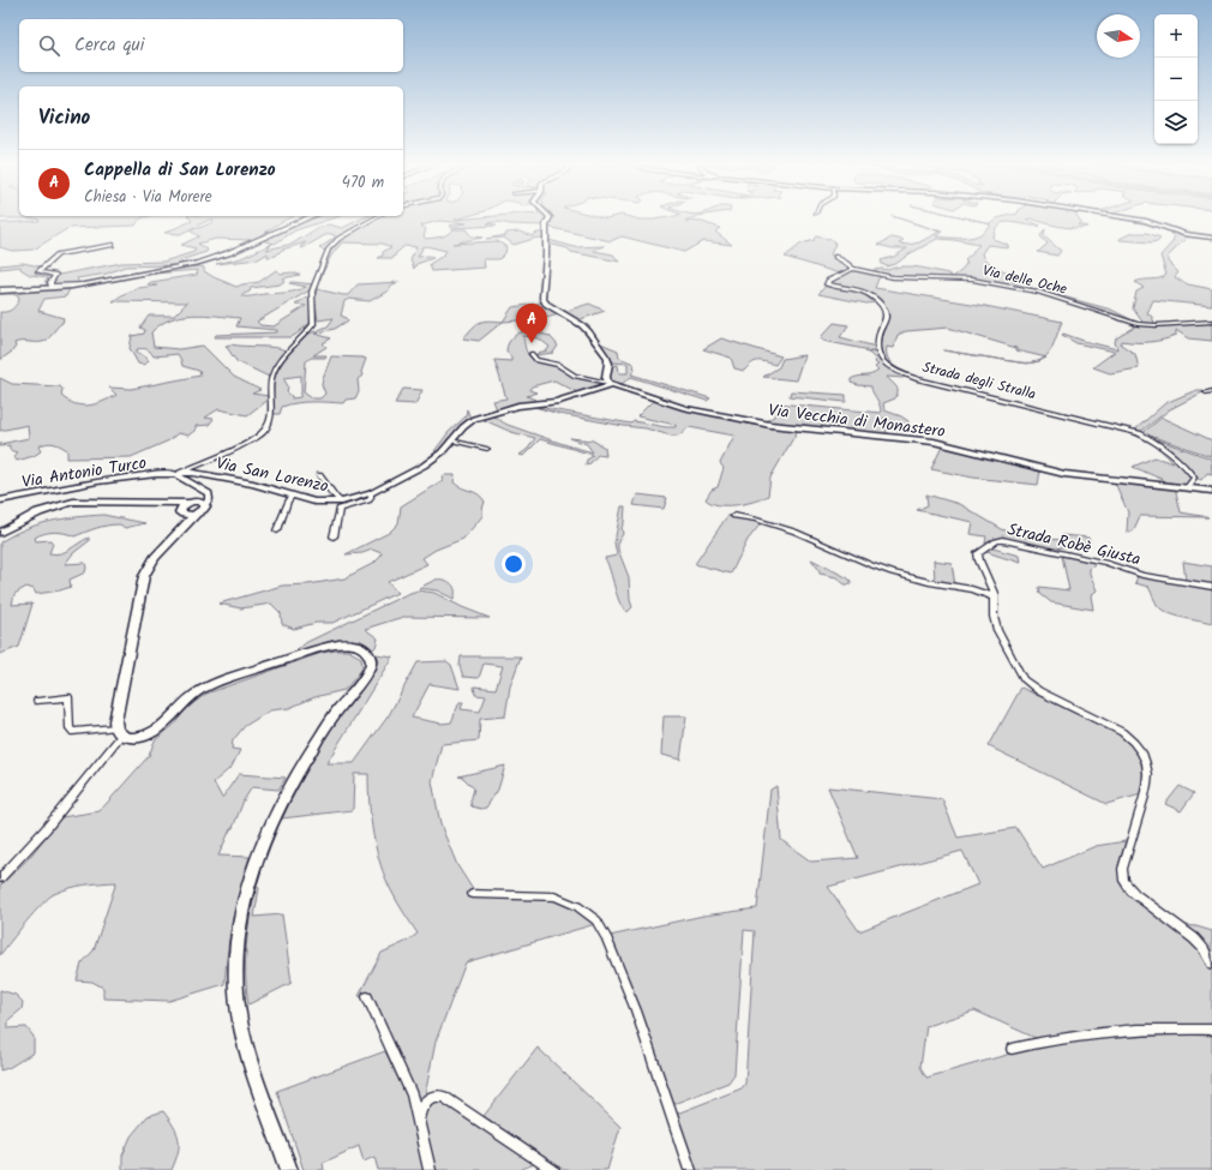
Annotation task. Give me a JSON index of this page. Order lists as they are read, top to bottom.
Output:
{
  "streets": {
    "street": [
      "Via delle Oche",
      "Strada degli Stralla",
      "Via Vecchia di Monastero",
      "Via Antonio Turco",
      "Via San Lorenzo",
      "Strada Robè Giusta"
    ]
  },
  "crossings": [
    ["Via delle Oche", "Strada degli Stralla"],
    ["Strada degli Stralla", "Via Vecchia di Monastero"],
    ["Via Vecchia di Monastero", "Via San Lorenzo"],
    ["Via Antonio Turco", "Via San Lorenzo"]
  ],
  "north": "right",
  "page": {
    "map_buttons": ["+", "−"],
    "search": "Cerca qui",
    "heading": "Vicino",
    "list": [
      {
        "mark": "A",
        "name": "Cappella di San Lorenzo",
        "note": "Chiesa · Via Morere",
        "value": "470 m"
      }
    ],
    "pins": "A"
  }
}
